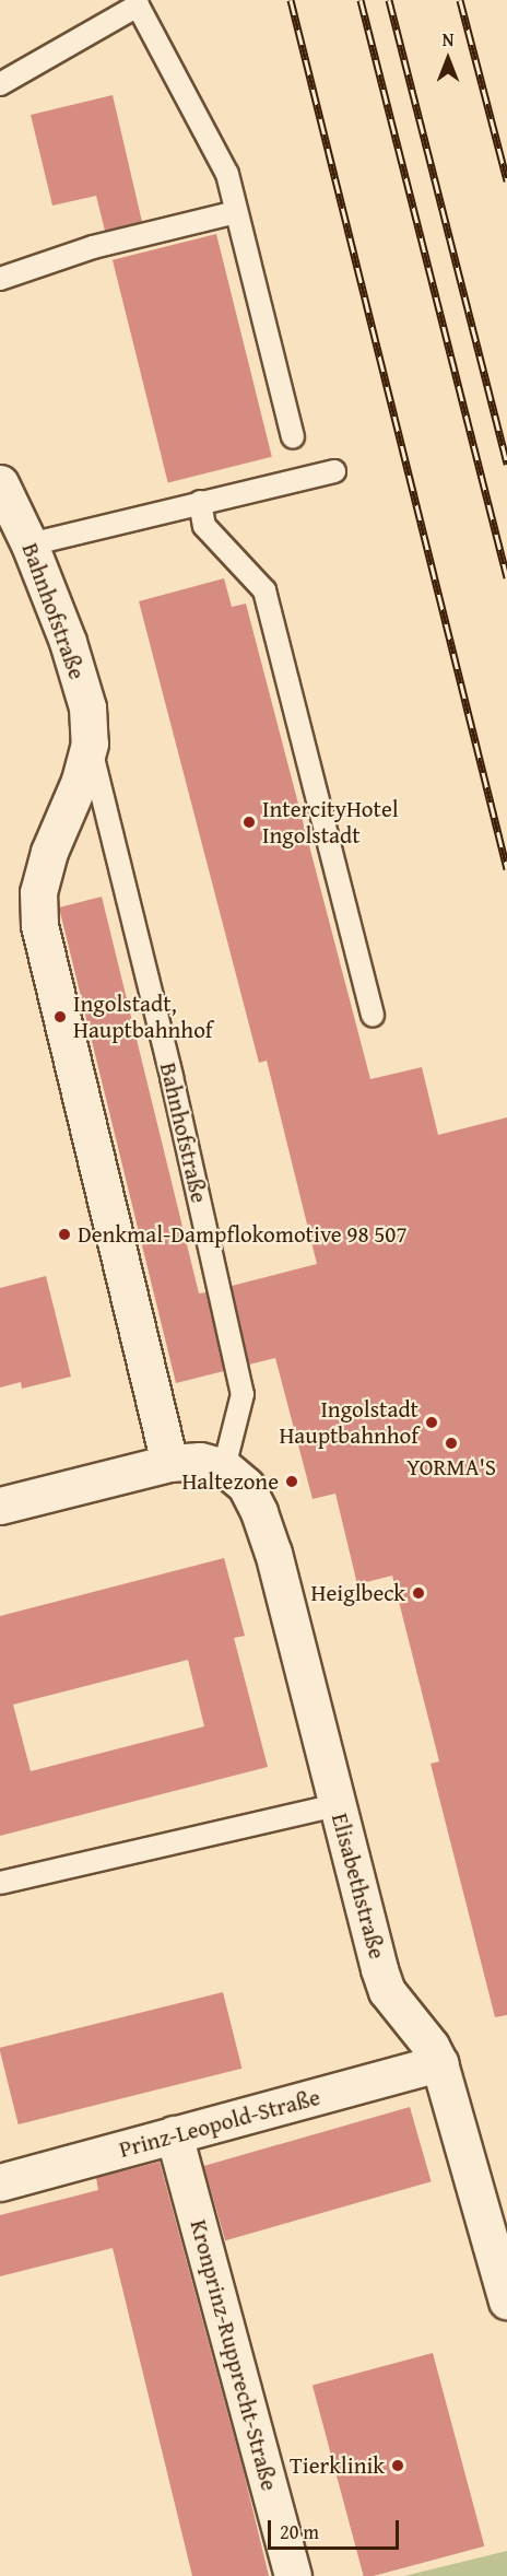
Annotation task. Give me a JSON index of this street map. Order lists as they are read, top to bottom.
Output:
{
  "streets": {
    "street": [
      "Bahnhofstraße",
      "Elisabethstraße",
      "Prinz-Leopold-Straße",
      "Kronprinz-Rupprecht-Straße"
    ]
  },
  "crossings": [
    ["Bahnhofstraße", "Elisabethstraße"],
    ["Elisabethstraße", "Prinz-Leopold-Straße"],
    ["Prinz-Leopold-Straße", "Kronprinz-Rupprecht-Straße"]
  ],
  "places": [
    "IntercityHotel Ingolstadt",
    "Ingolstadt, Hauptbahnhof",
    "Denkmal-Dampflokomotive 98 507",
    "Ingolstadt Hauptbahnhof",
    "YORMA'S",
    "Haltezone",
    "Heiglbeck",
    "Tierklinik"
  ],
  "scale_bar": "20 m",
  "north": "top"
}
